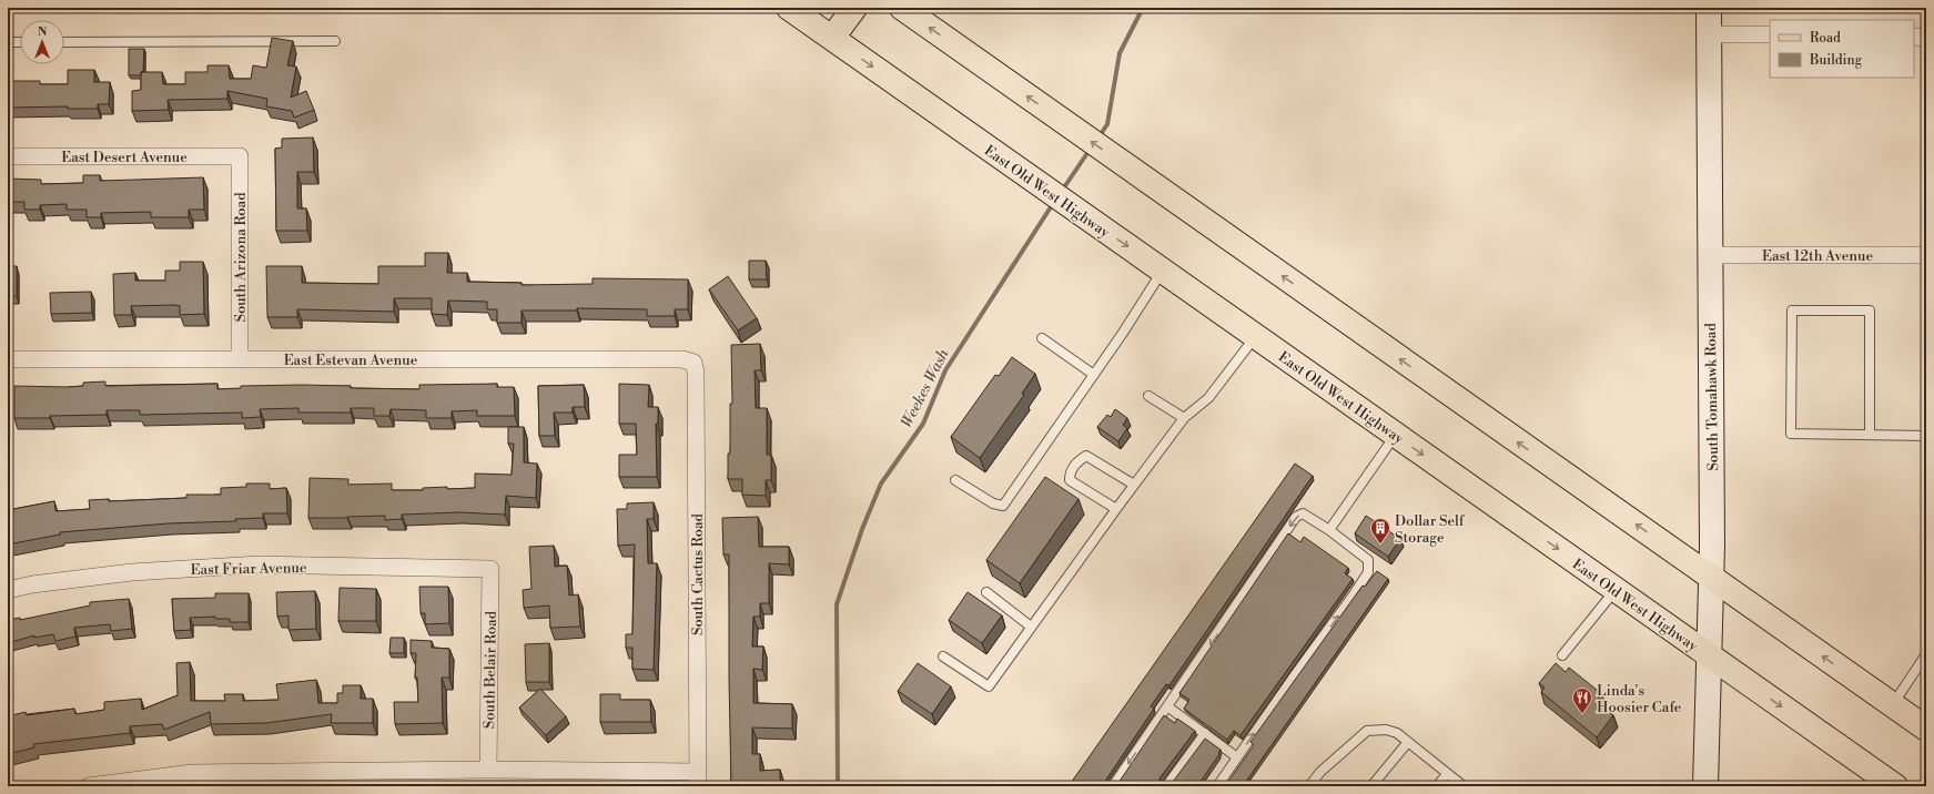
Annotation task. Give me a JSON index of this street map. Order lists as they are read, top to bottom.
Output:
{
  "streets": {
    "main road": ["East Old West Highway", "South Tomahawk Road"],
    "street": [
      "East Desert Avenue",
      "East 12th Avenue",
      "South Arizona Road",
      "East Estevan Avenue",
      "East Friar Avenue",
      "South Cactus Road",
      "South Belair Road"
    ]
  },
  "crossings": [
    ["East Desert Avenue", "South Arizona Road"],
    ["East Old West Highway", "South Tomahawk Road"],
    ["East 12th Avenue", "South Tomahawk Road"],
    ["South Arizona Road", "East Estevan Avenue"],
    ["East Estevan Avenue", "South Cactus Road"],
    ["East Friar Avenue", "South Belair Road"]
  ],
  "water": ["Weekes Wash"],
  "places": {
    "building": ["Dollar Self Storage"],
    "restaurant": ["Linda's Hoosier Cafe"]
  },
  "legend": ["Road", "Building"],
  "north": "top"
}
